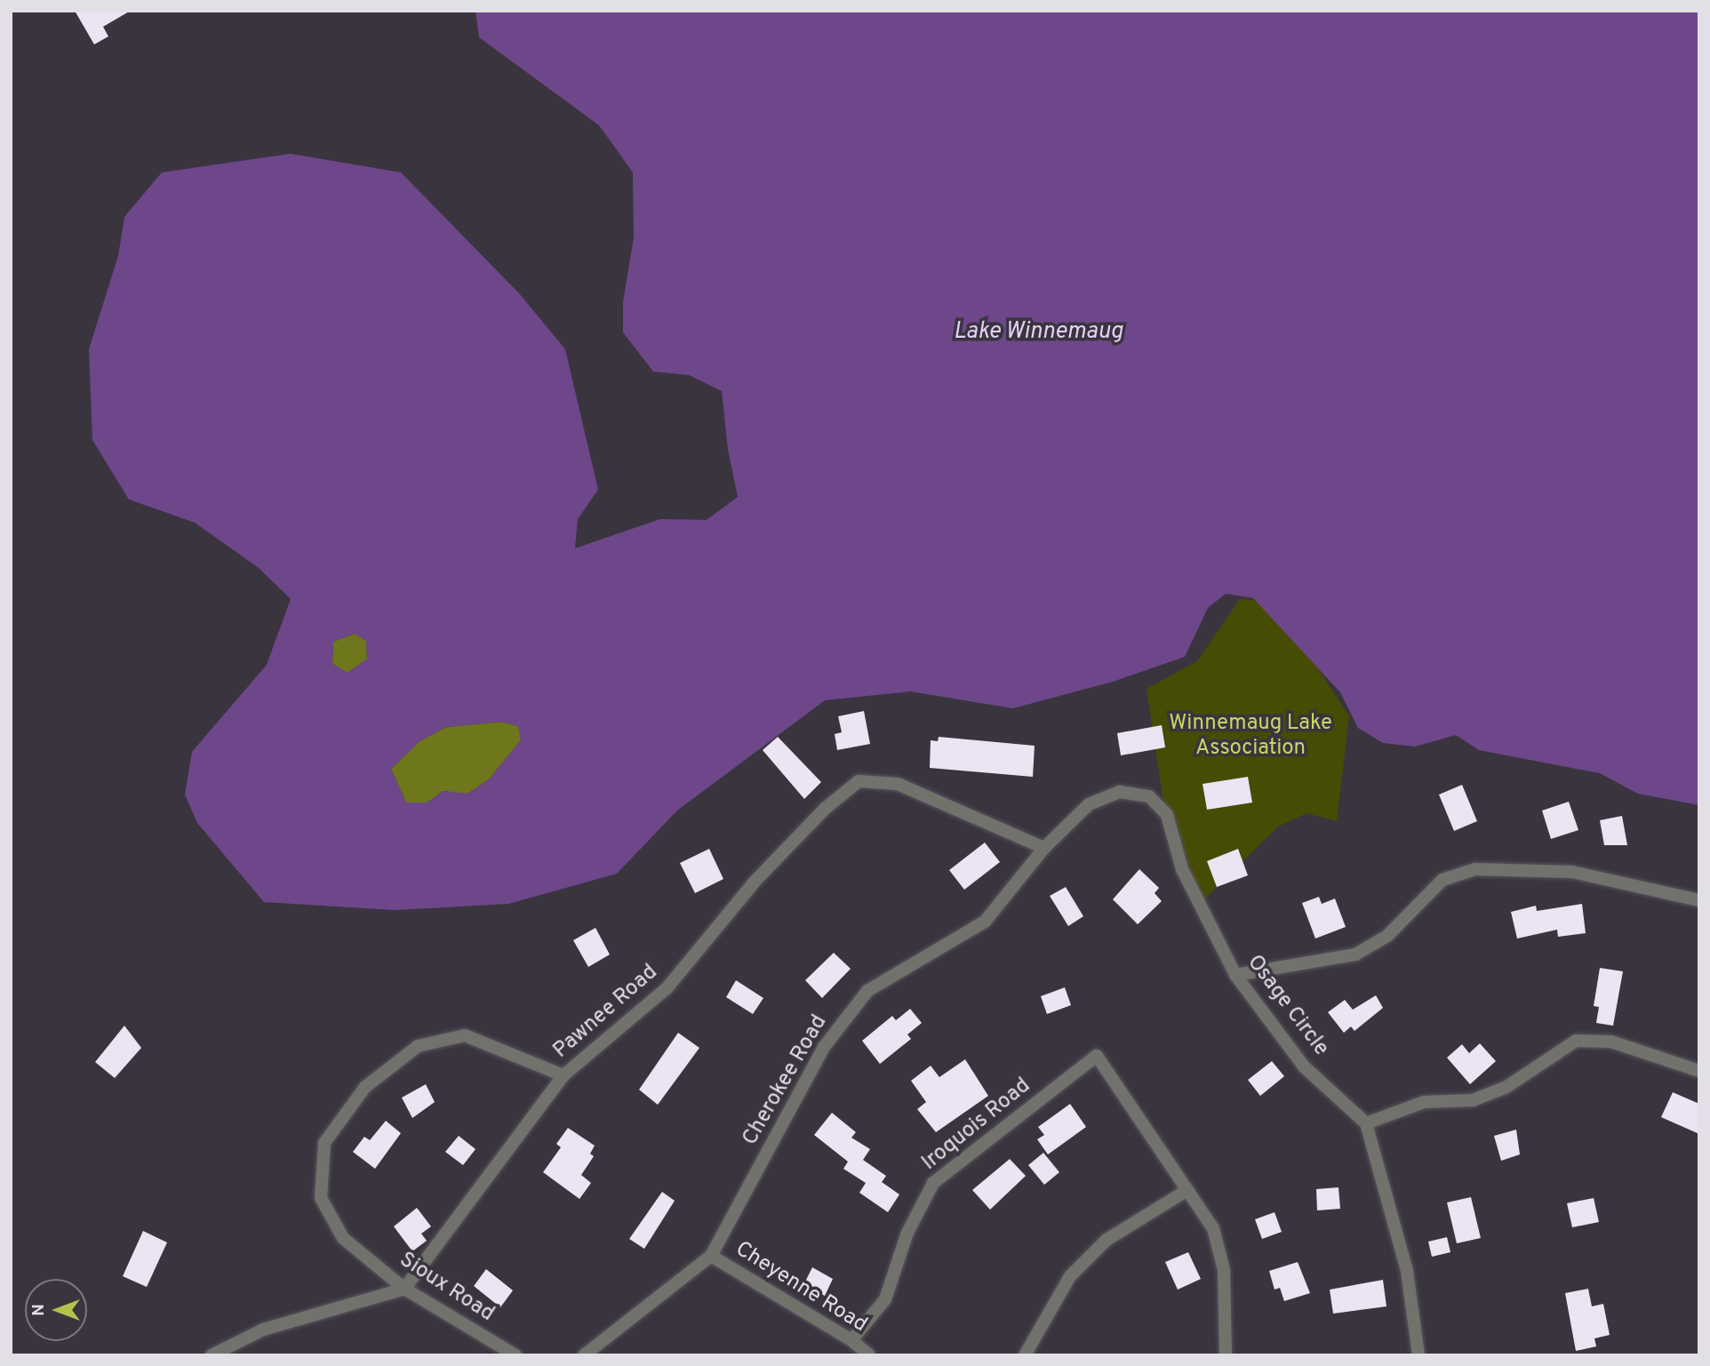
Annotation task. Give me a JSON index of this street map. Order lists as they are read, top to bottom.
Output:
{
  "streets": {
    "street": [
      "Osage Circle",
      "Pawnee Road",
      "Cherokee Road",
      "Iroquois Road",
      "Sioux Road",
      "Cheyenne Road"
    ]
  },
  "crossings": [
    ["Osage Circle", "Pawnee Road"],
    ["Osage Circle", "Cherokee Road"],
    ["Pawnee Road", "Cherokee Road"],
    ["Pawnee Road", "Sioux Road"],
    ["Cherokee Road", "Cheyenne Road"],
    ["Iroquois Road", "Cheyenne Road"]
  ],
  "water": ["Lake Winnemaug"],
  "parks": ["Winnemaug Lake Association"],
  "north": "left"
}
